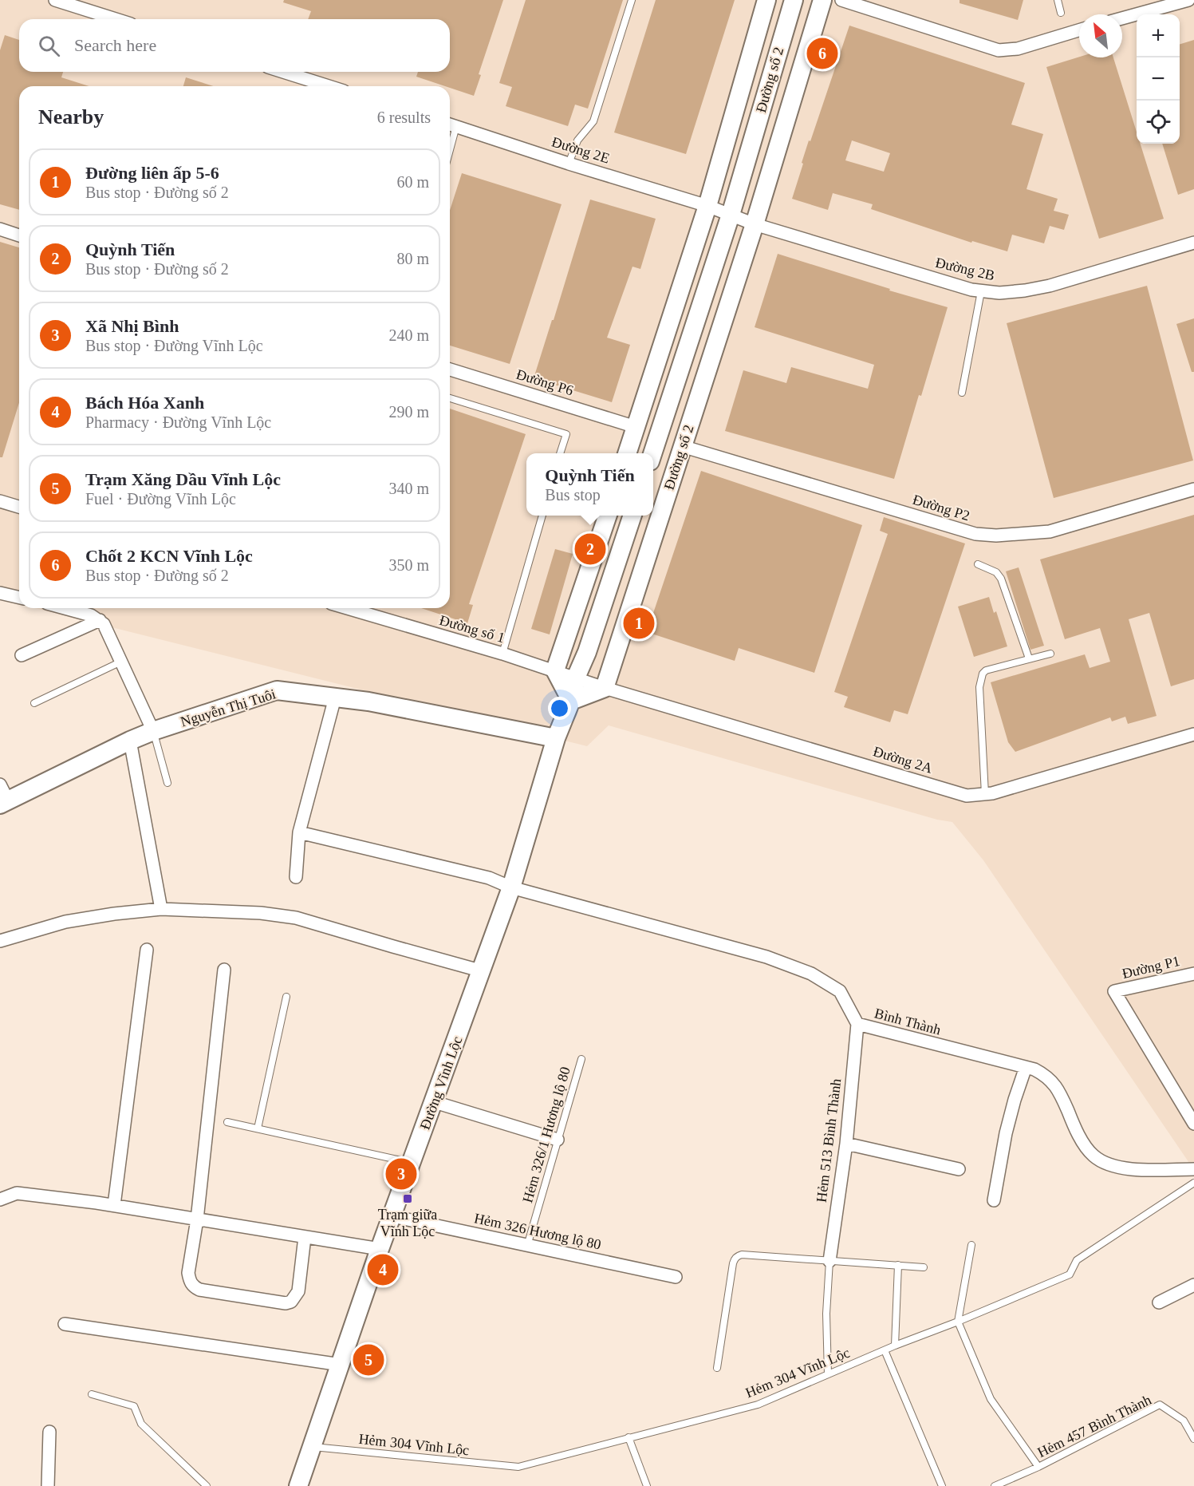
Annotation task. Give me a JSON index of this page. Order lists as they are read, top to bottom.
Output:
{
  "streets": {
    "main road": ["Đường số 2", "Nguyễn Thị Tuôi", "Đường Vĩnh Lộc"],
    "street": [
      "Đường 2E",
      "Đường 2B",
      "Đường P6",
      "Đường P2",
      "Đường số 1",
      "Đường 2A",
      "Đường P1",
      "Bình Thành",
      "Hẻm 513 Bình Thành",
      "Hẻm 326 Hương lộ 80"
    ],
    "lane": ["Hẻm 326/1 Hương lộ 80", "Hẻm 304 Vĩnh Lộc", "Hẻm 457 Bình Thành"]
  },
  "crossings": [
    ["Đường số 2", "Đường 2E"],
    ["Đường số 2", "Đường 2B"],
    ["Đường số 2", "Đường P6"],
    ["Đường số 2", "Đường P2"],
    ["Đường số 2", "Đường số 1"],
    ["Đường số 2", "Đường 2A"],
    ["Đường 2E", "Đường 2B"],
    ["Đường số 1", "Đường 2A"],
    ["Đường số 1", "Đường Vĩnh Lộc"],
    ["Nguyễn Thị Tuôi", "Đường Vĩnh Lộc"],
    ["Bình Thành", "Đường Vĩnh Lộc"],
    ["Bình Thành", "Hẻm 513 Bình Thành"],
    ["Đường Vĩnh Lộc", "Hẻm 326 Hương lộ 80"],
    ["Đường Vĩnh Lộc", "Hẻm 304 Vĩnh Lộc"],
    ["Hẻm 326/1 Hương lộ 80", "Hẻm 326 Hương lộ 80"]
  ],
  "places": {
    "transit": ["Trạm giữa Vĩnh Lộc"]
  },
  "north": "top left",
  "page": {
    "map_buttons": ["+", "−"],
    "search": "Search here",
    "pins": [
      "6",
      "2",
      "1",
      "3",
      "4",
      "5"
    ],
    "heading": ["Nearby", "6 results"],
    "list": [
      {
        "mark": "1",
        "name": "Đường liên ấp 5-6",
        "note": "Bus stop · Đường số 2",
        "value": "60 m"
      },
      {
        "mark": "2",
        "name": "Quỳnh Tiến",
        "note": "Bus stop · Đường số 2",
        "value": "80 m"
      },
      {
        "mark": "3",
        "name": "Xã Nhị Bình",
        "note": "Bus stop · Đường Vĩnh Lộc",
        "value": "240 m"
      },
      {
        "mark": "4",
        "name": "Bách Hóa Xanh",
        "note": "Pharmacy · Đường Vĩnh Lộc",
        "value": "290 m"
      },
      {
        "mark": "5",
        "name": "Trạm Xăng Dầu Vĩnh Lộc",
        "note": "Fuel · Đường Vĩnh Lộc",
        "value": "340 m"
      },
      {
        "mark": "6",
        "name": "Chốt 2 KCN Vĩnh Lộc",
        "note": "Bus stop · Đường số 2",
        "value": "350 m"
      }
    ],
    "popup": ["Quỳnh Tiến", "Bus stop"]
  }
}
